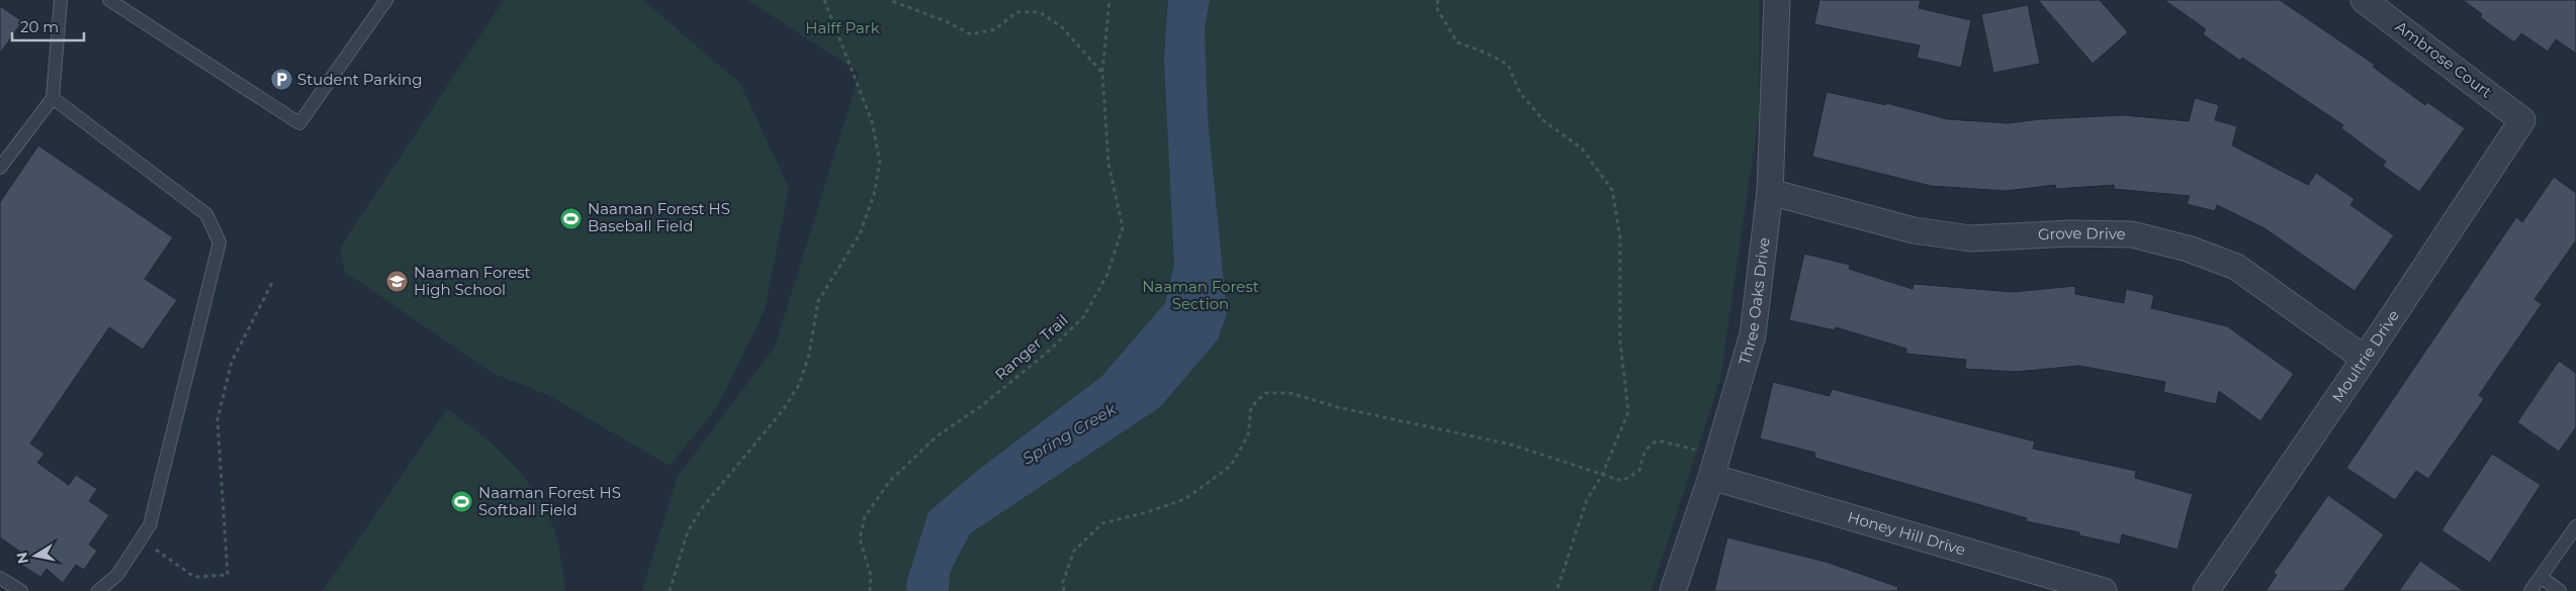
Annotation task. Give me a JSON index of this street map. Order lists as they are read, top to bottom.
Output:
{
  "streets": {
    "street": [
      "Ambrose Court",
      "Grove Drive",
      "Three Oaks Drive",
      "Moultrie Drive",
      "Honey Hill Drive"
    ],
    "path": ["Ranger Trail"]
  },
  "crossings": [
    ["Ambrose Court", "Moultrie Drive"],
    ["Grove Drive", "Three Oaks Drive"],
    ["Grove Drive", "Moultrie Drive"],
    ["Three Oaks Drive", "Honey Hill Drive"]
  ],
  "water": ["Spring Creek"],
  "parks": ["Halff Park", "Naaman Forest Section"],
  "places": {
    "parking": ["Student Parking"],
    "sports": ["Naaman Forest HS Baseball Field", "Naaman Forest HS Softball Field"],
    "school or university": ["Naaman Forest High School"]
  },
  "scale_bar": "20 m",
  "north": "left"
}
